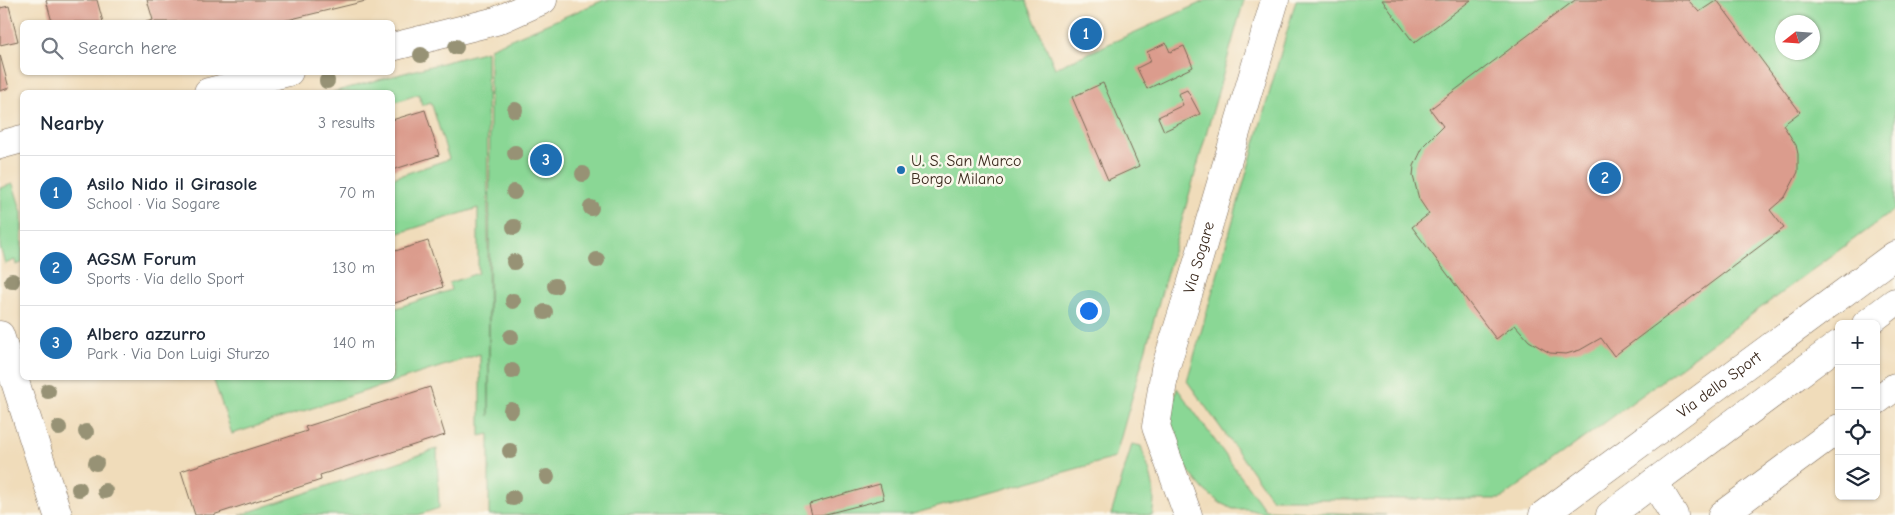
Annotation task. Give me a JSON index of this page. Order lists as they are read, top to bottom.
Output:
{
  "streets": {
    "street": ["Via Sogare", "Via dello Sport"]
  },
  "places": ["U. S. San Marco Borgo Milano"],
  "north": "left",
  "page": {
    "pins": ["1", "3", "2"],
    "search": "Search here",
    "heading": ["Nearby", "3 results"],
    "list": [
      {
        "mark": "1",
        "name": "Asilo Nido il Girasole",
        "note": "School · Via Sogare",
        "value": "70 m"
      },
      {
        "mark": "2",
        "name": "AGSM Forum",
        "note": "Sports · Via dello Sport",
        "value": "130 m"
      },
      {
        "mark": "3",
        "name": "Albero azzurro",
        "note": "Park · Via Don Luigi Sturzo",
        "value": "140 m"
      }
    ],
    "map_buttons": ["+", "−"]
  }
}
